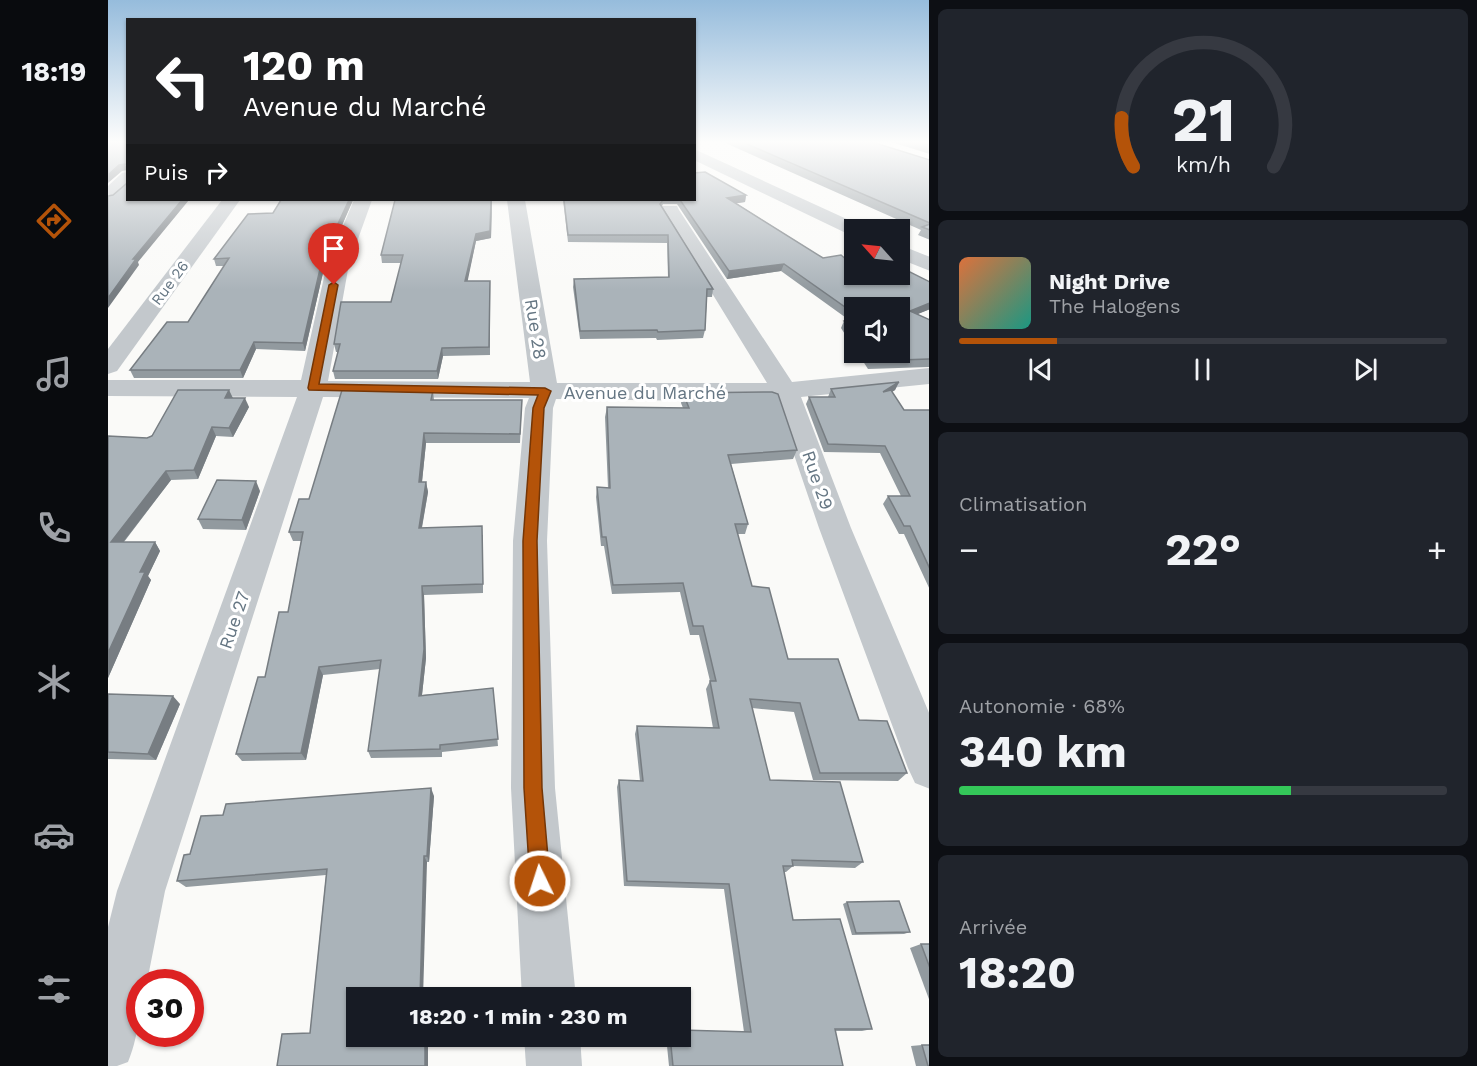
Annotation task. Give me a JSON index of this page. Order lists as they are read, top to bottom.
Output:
{
  "streets": {
    "street": [
      "Rue 26",
      "Rue 28",
      "Avenue du Marché",
      "Rue 29",
      "Rue 27"
    ]
  },
  "crossings": [
    ["Rue 28", "Avenue du Marché"],
    ["Avenue du Marché", "Rue 29"],
    ["Avenue du Marché", "Rue 27"]
  ],
  "north": "top left",
  "page": {
    "tabs": "18:19",
    "turn": ["120 m", "Avenue du Marché"],
    "then": "Puis",
    "song": ["Night Drive", "The Halogens"],
    "tile": [
      "Climatisation",
      ["Autonomie · 68%", "340 km"],
      ["Arrivée", "18:20"]
    ],
    "heat": ["−", "22°", "+"],
    "limit": "30",
    "trip": "18:20 · 1 min · 230 m",
    "gauge": ["21", "km/h"]
  }
}
